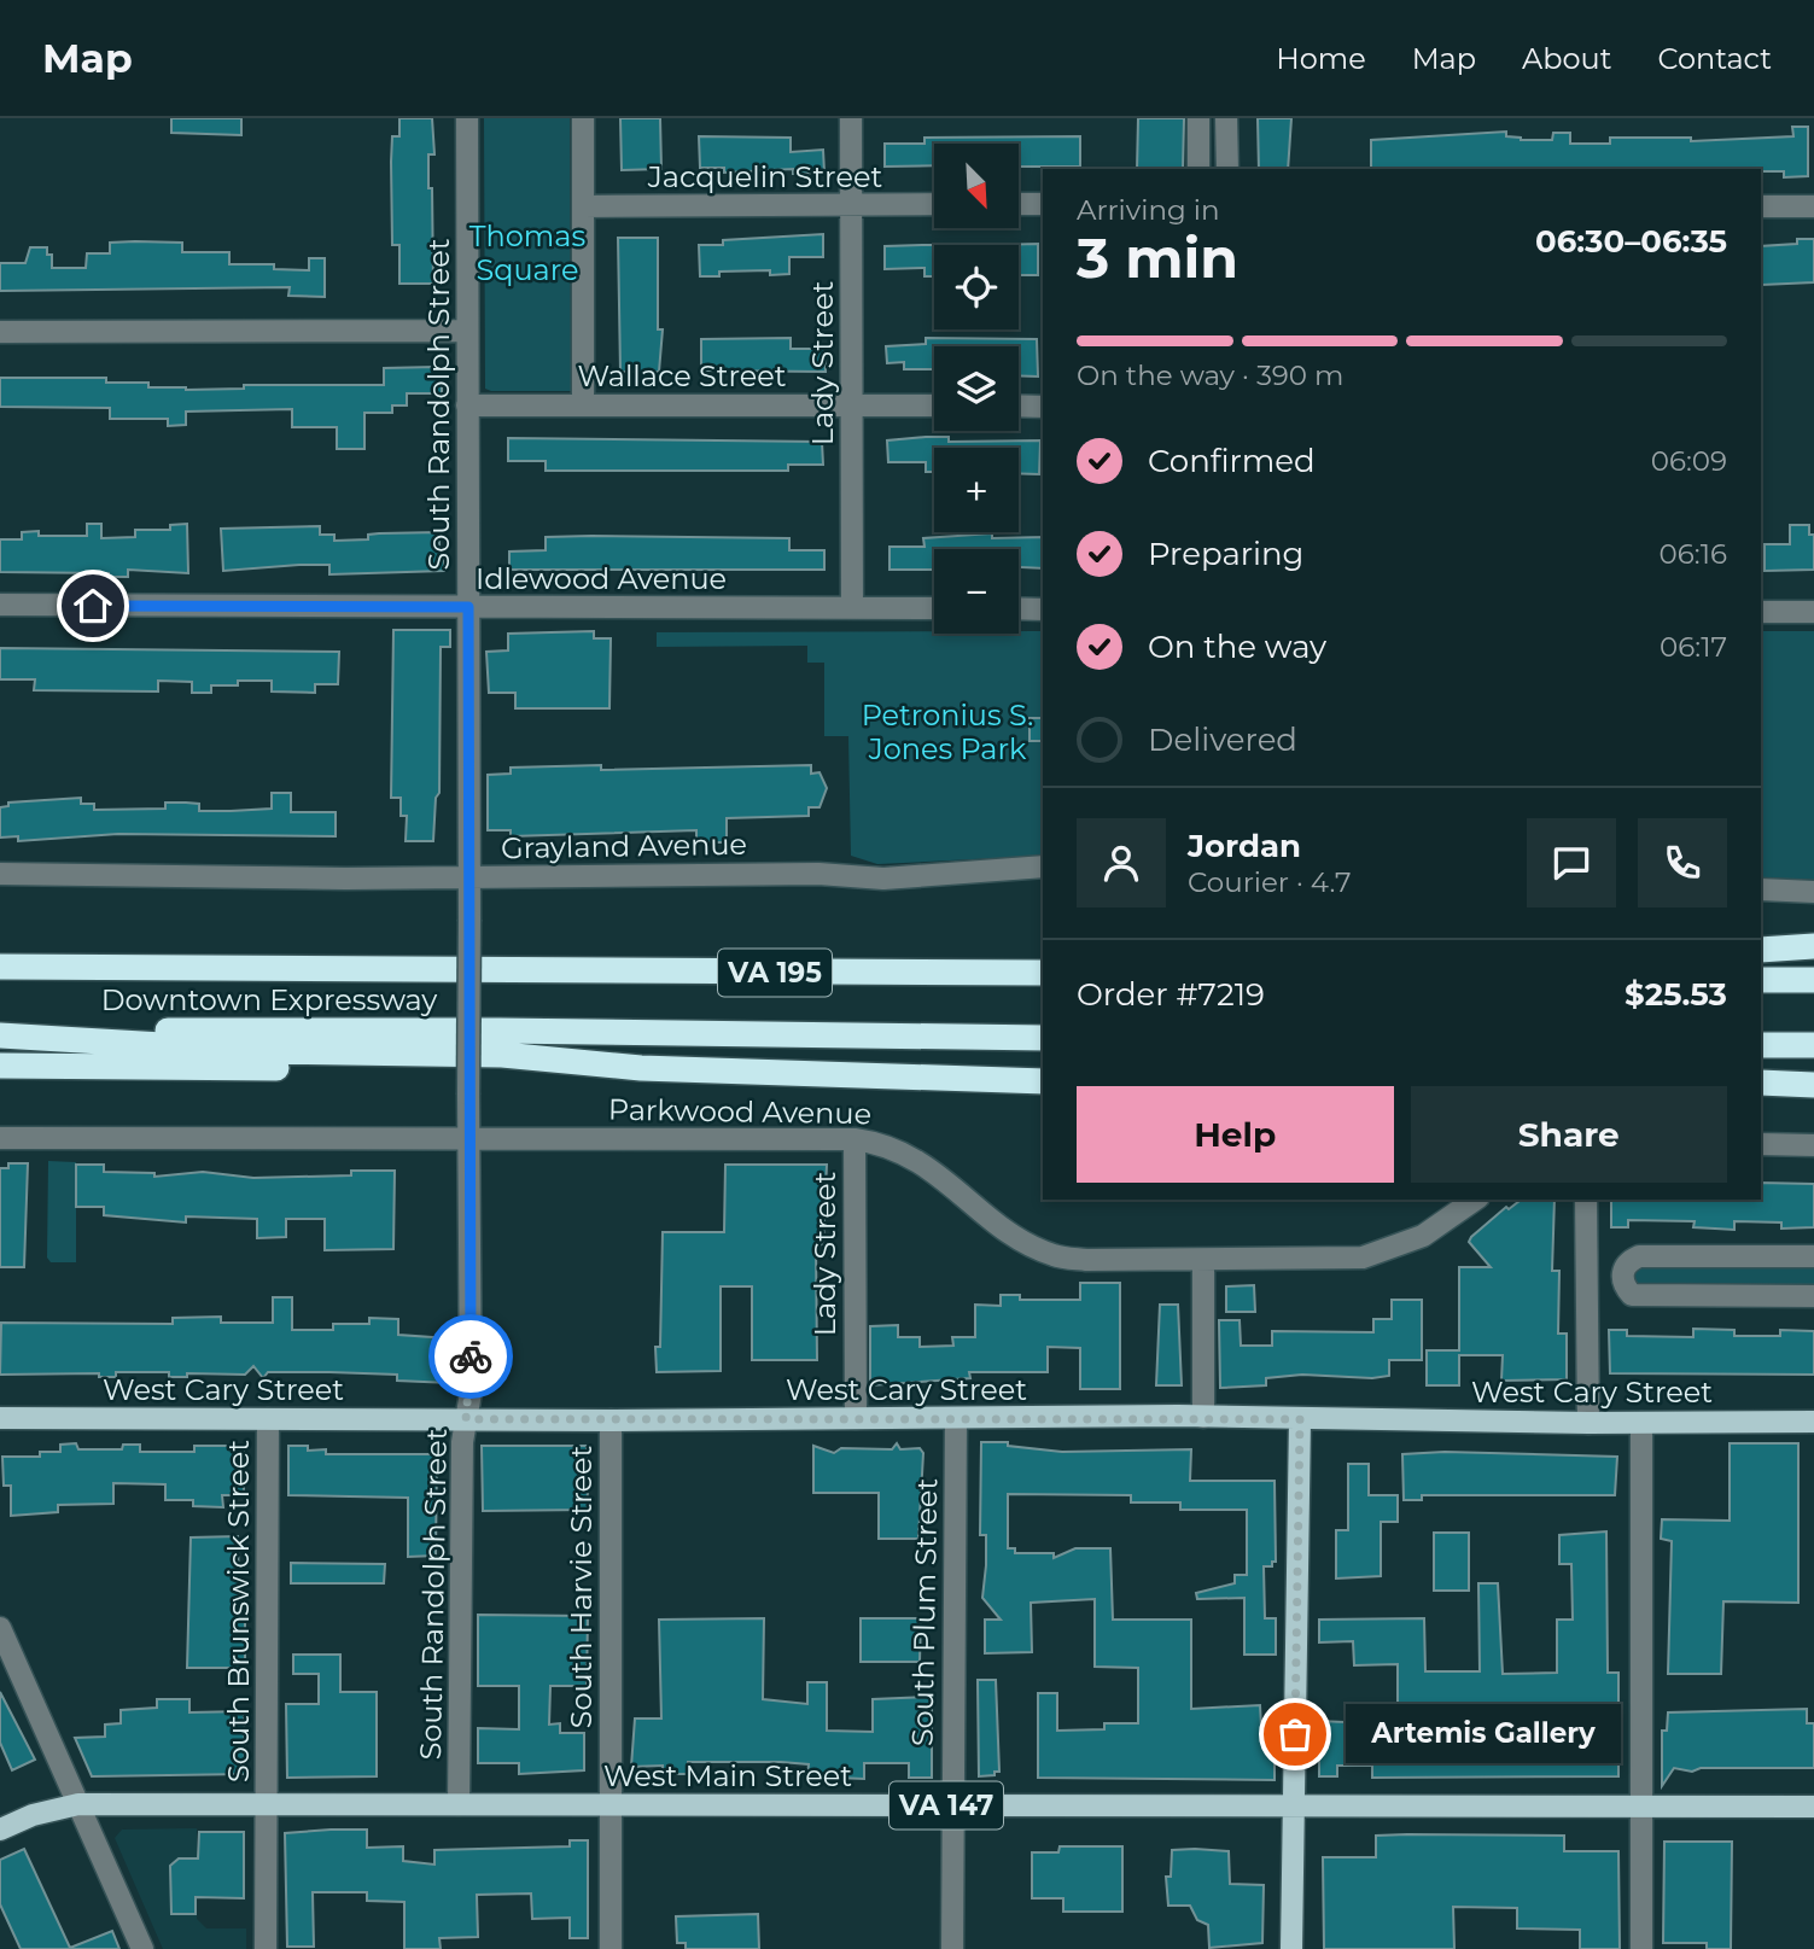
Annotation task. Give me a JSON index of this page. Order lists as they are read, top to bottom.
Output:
{
  "streets": {
    "highway": ["VA 195", "Downtown Expressway"],
    "main road": ["West Cary Street", "West Main Street", "VA 147"],
    "street": [
      "Jacquelin Street",
      "Lady Street",
      "Wallace Street",
      "South Randolph Street",
      "Idlewood Avenue",
      "Grayland Avenue",
      "Parkwood Avenue",
      "South Harvie Street",
      "South Brunswick Street",
      "South Plum Street"
    ]
  },
  "crossings": [
    ["Jacquelin Street", "Lady Street"],
    ["Lady Street", "Wallace Street"],
    ["Lady Street", "Idlewood Avenue"],
    ["Lady Street", "Parkwood Avenue"],
    ["Lady Street", "West Cary Street"],
    ["Wallace Street", "South Randolph Street"],
    ["South Randolph Street", "Idlewood Avenue"],
    ["South Randolph Street", "Grayland Avenue"],
    ["South Randolph Street", "Parkwood Avenue"],
    ["South Randolph Street", "West Cary Street"],
    ["South Randolph Street", "West Main Street"],
    ["West Cary Street", "South Harvie Street"],
    ["West Cary Street", "South Brunswick Street"],
    ["West Cary Street", "South Plum Street"],
    ["South Harvie Street", "West Main Street"],
    ["South Brunswick Street", "West Main Street"],
    ["South Plum Street", "West Main Street"]
  ],
  "parks": ["Thomas Square", "Petronius S. Jones Park"],
  "places": ["Artemis Gallery"],
  "north": "bottom right",
  "page": {
    "header": "Map",
    "nav": [
      "Home",
      "Map",
      "About",
      "Contact"
    ],
    "map_buttons": ["+", "−"],
    "heading": ["3 min", "Arriving in", "06:30–06:35"],
    "panel": [
      "Jordan",
      "Courier · 4.7",
      "Order #7219",
      "$25.53"
    ],
    "bar": "On the way · 390 m",
    "list": [
      ["Confirmed", "06:09"],
      ["Preparing", "06:16"],
      ["On the way", "06:17"],
      "Delivered"
    ],
    "buttons": ["Help", "Share"],
    "bubble": "Artemis Gallery"
  }
}
